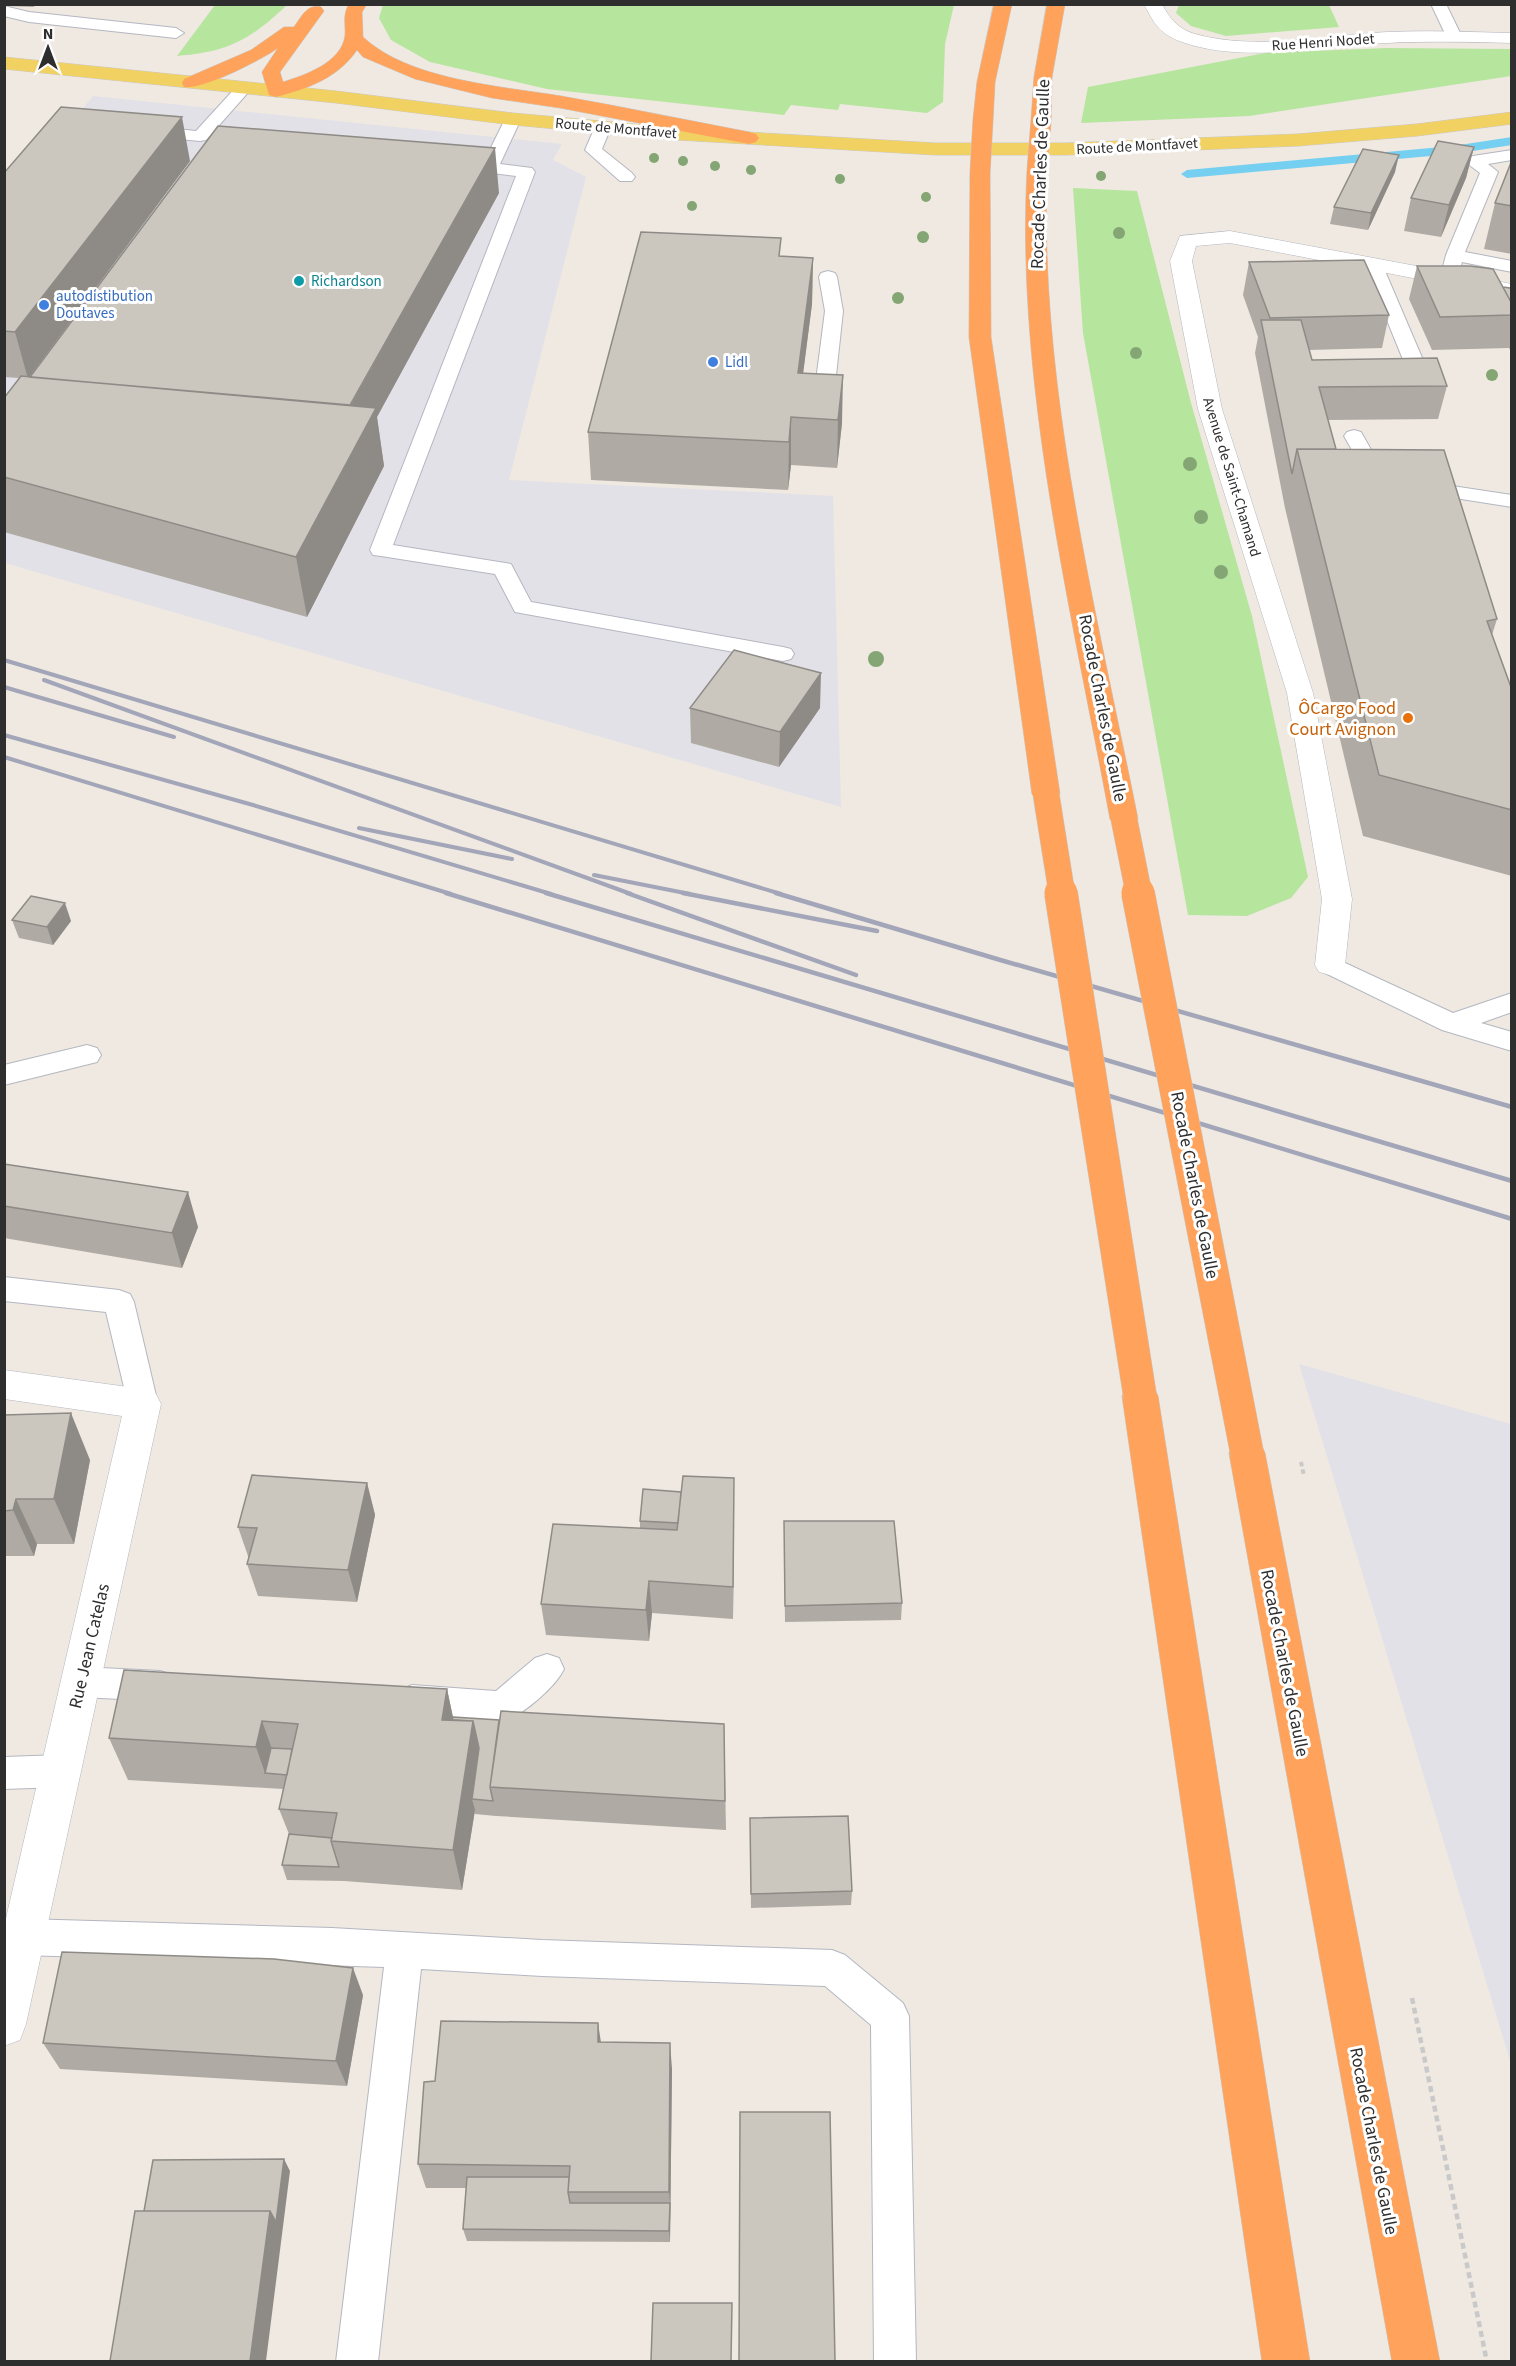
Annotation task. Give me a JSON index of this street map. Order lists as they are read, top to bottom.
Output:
{
  "streets": {
    "highway": ["Rocade Charles de Gaulle"],
    "main road": ["Route de Montfavet"],
    "street": ["Rue Henri Nodet", "Avenue de Saint-Chamand", "Rue Jean Catelas"]
  },
  "places": [
    "Richardson",
    "autodistibution Doutaves",
    "Lidl",
    "ÔCargo Food Court Avignon"
  ],
  "north": "top"
}
